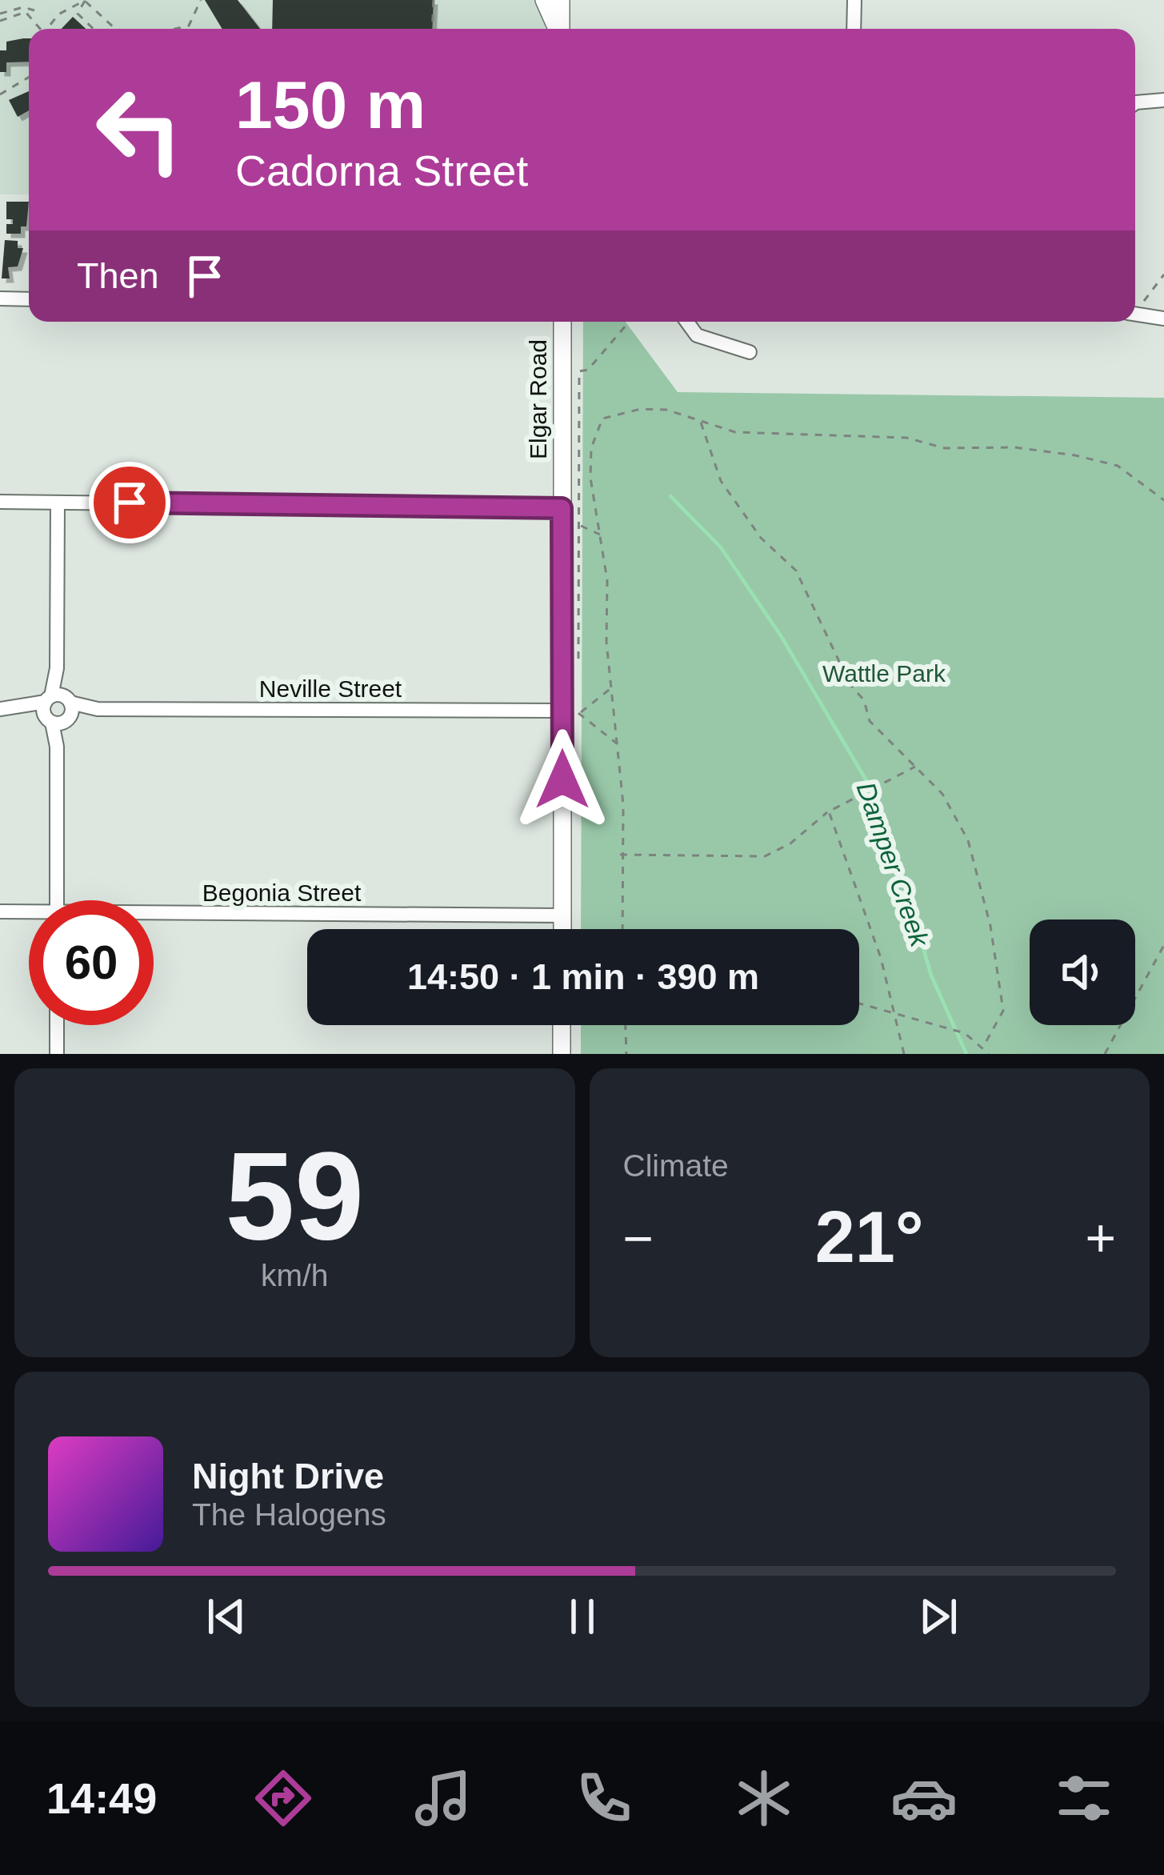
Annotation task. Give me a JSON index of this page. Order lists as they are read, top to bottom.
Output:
{
  "streets": {
    "main road": ["Elgar Road"],
    "street": ["Neville Street", "Begonia Street"]
  },
  "crossings": [
    ["Elgar Road", "Neville Street"],
    ["Elgar Road", "Begonia Street"]
  ],
  "water": ["Damper Creek"],
  "parks": ["Wattle Park"],
  "page": {
    "turn": ["150 m", "Cadorna Street"],
    "then": "Then",
    "limit": "60",
    "trip": "14:50 · 1 min · 390 m",
    "tile": [
      ["59", "km/h"],
      "Climate"
    ],
    "heat": ["−", "21°", "+"],
    "song": ["Night Drive", "The Halogens"],
    "tabs": "14:49"
  }
}
